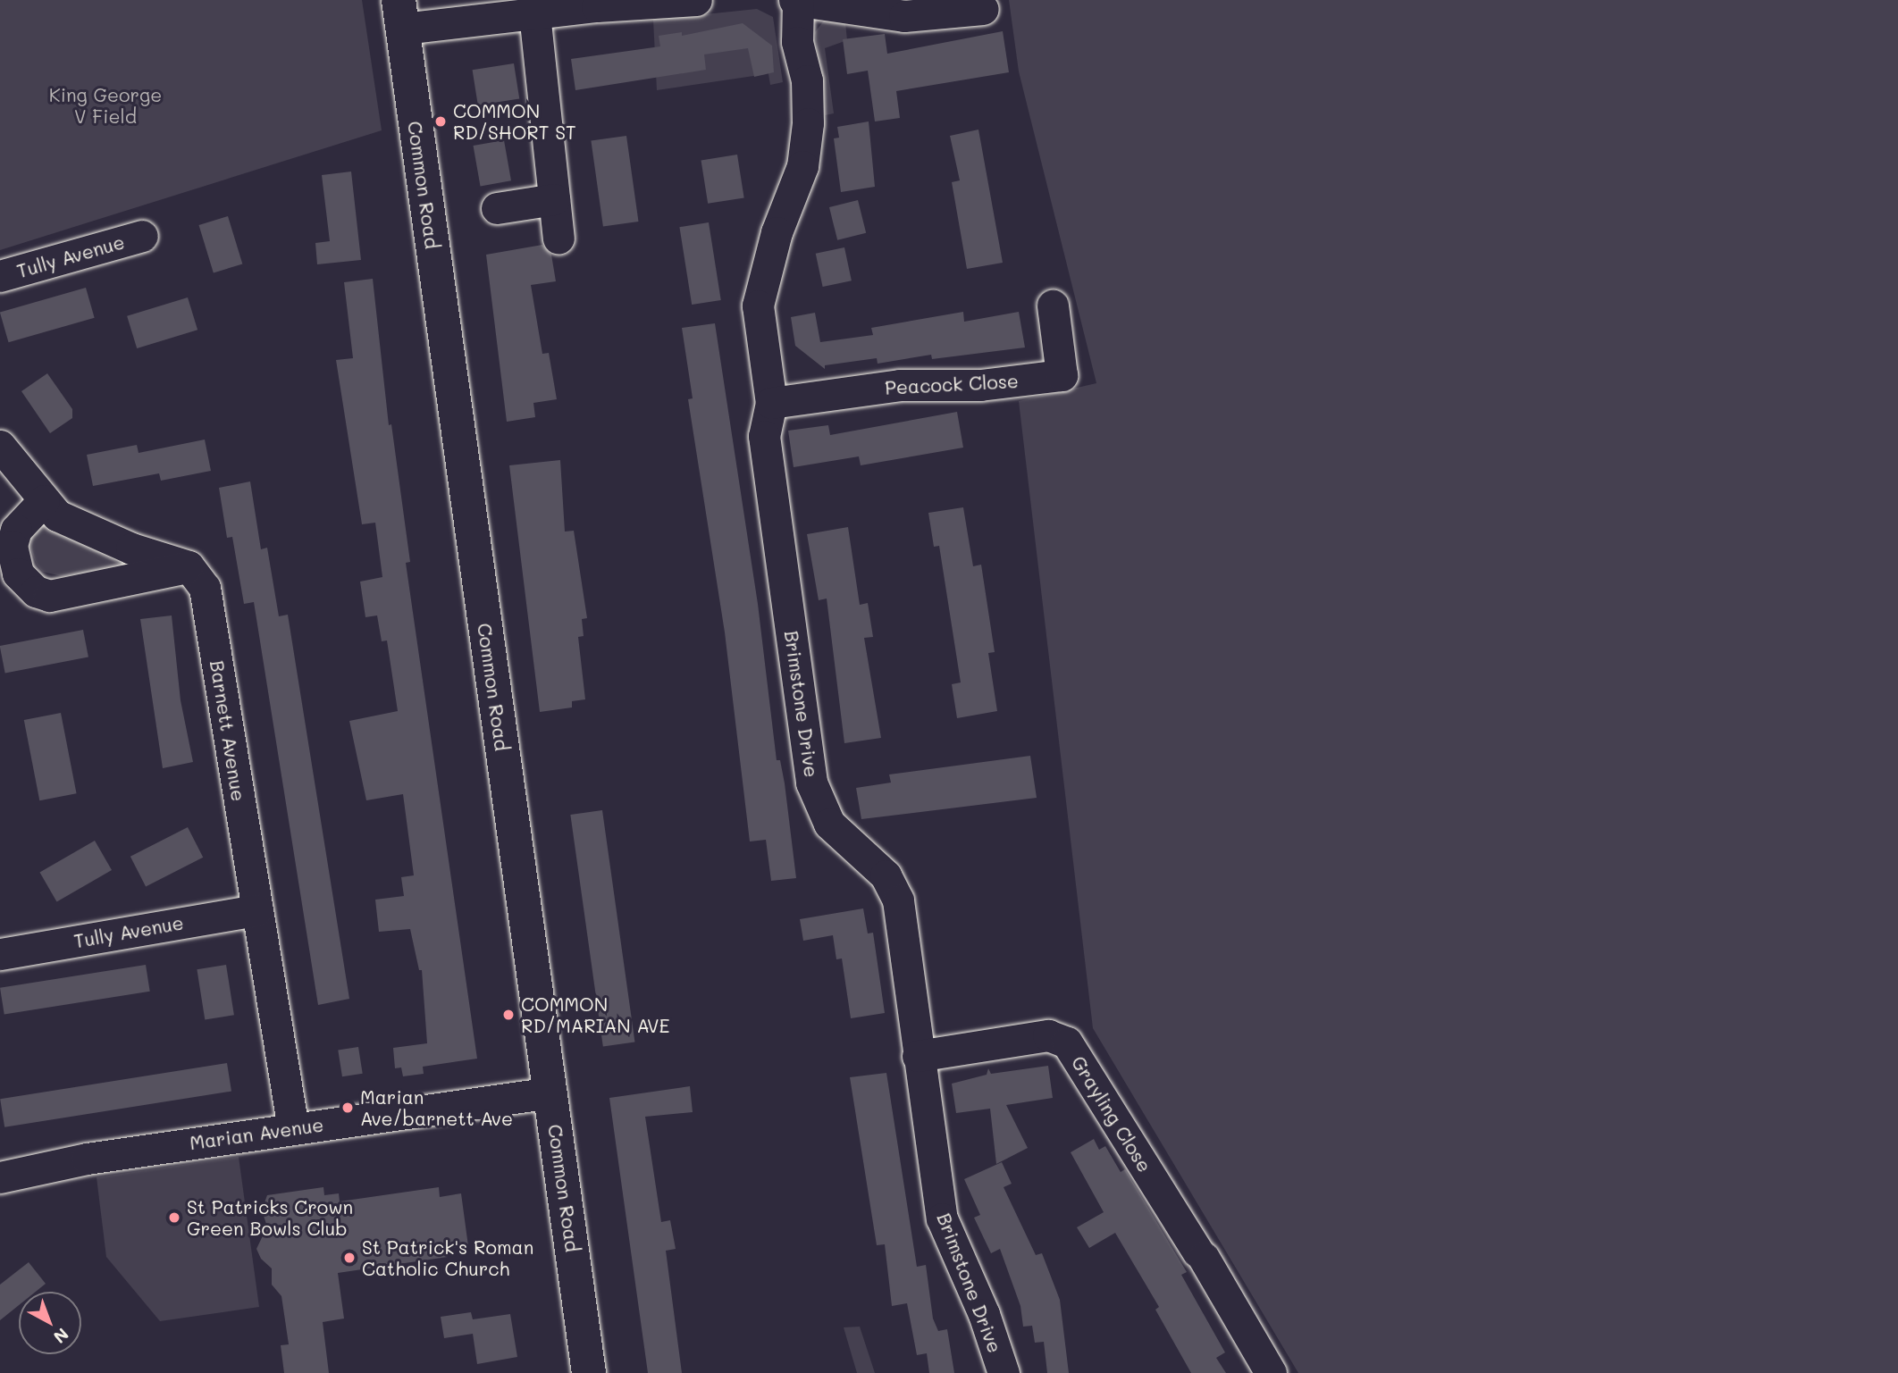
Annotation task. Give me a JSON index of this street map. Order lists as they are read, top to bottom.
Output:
{
  "streets": {
    "main road": ["Common Road"],
    "street": [
      "Tully Avenue",
      "Peacock Close",
      "Brimstone Drive",
      "Barnett Avenue",
      "Grayling Close",
      "Marian Avenue"
    ]
  },
  "crossings": [
    ["Common Road", "Marian Avenue"],
    ["Tully Avenue", "Barnett Avenue"],
    ["Peacock Close", "Brimstone Drive"],
    ["Brimstone Drive", "Grayling Close"],
    ["Barnett Avenue", "Marian Avenue"]
  ],
  "parks": ["King George V Field"],
  "places": [
    "COMMON RD/SHORT ST",
    "COMMON RD/MARIAN AVE",
    "Marian Ave/barnett Ave",
    "St Patricks Crown Green Bowls Club",
    "St Patrick's Roman Catholic Church"
  ],
  "north": "bottom right"
}
